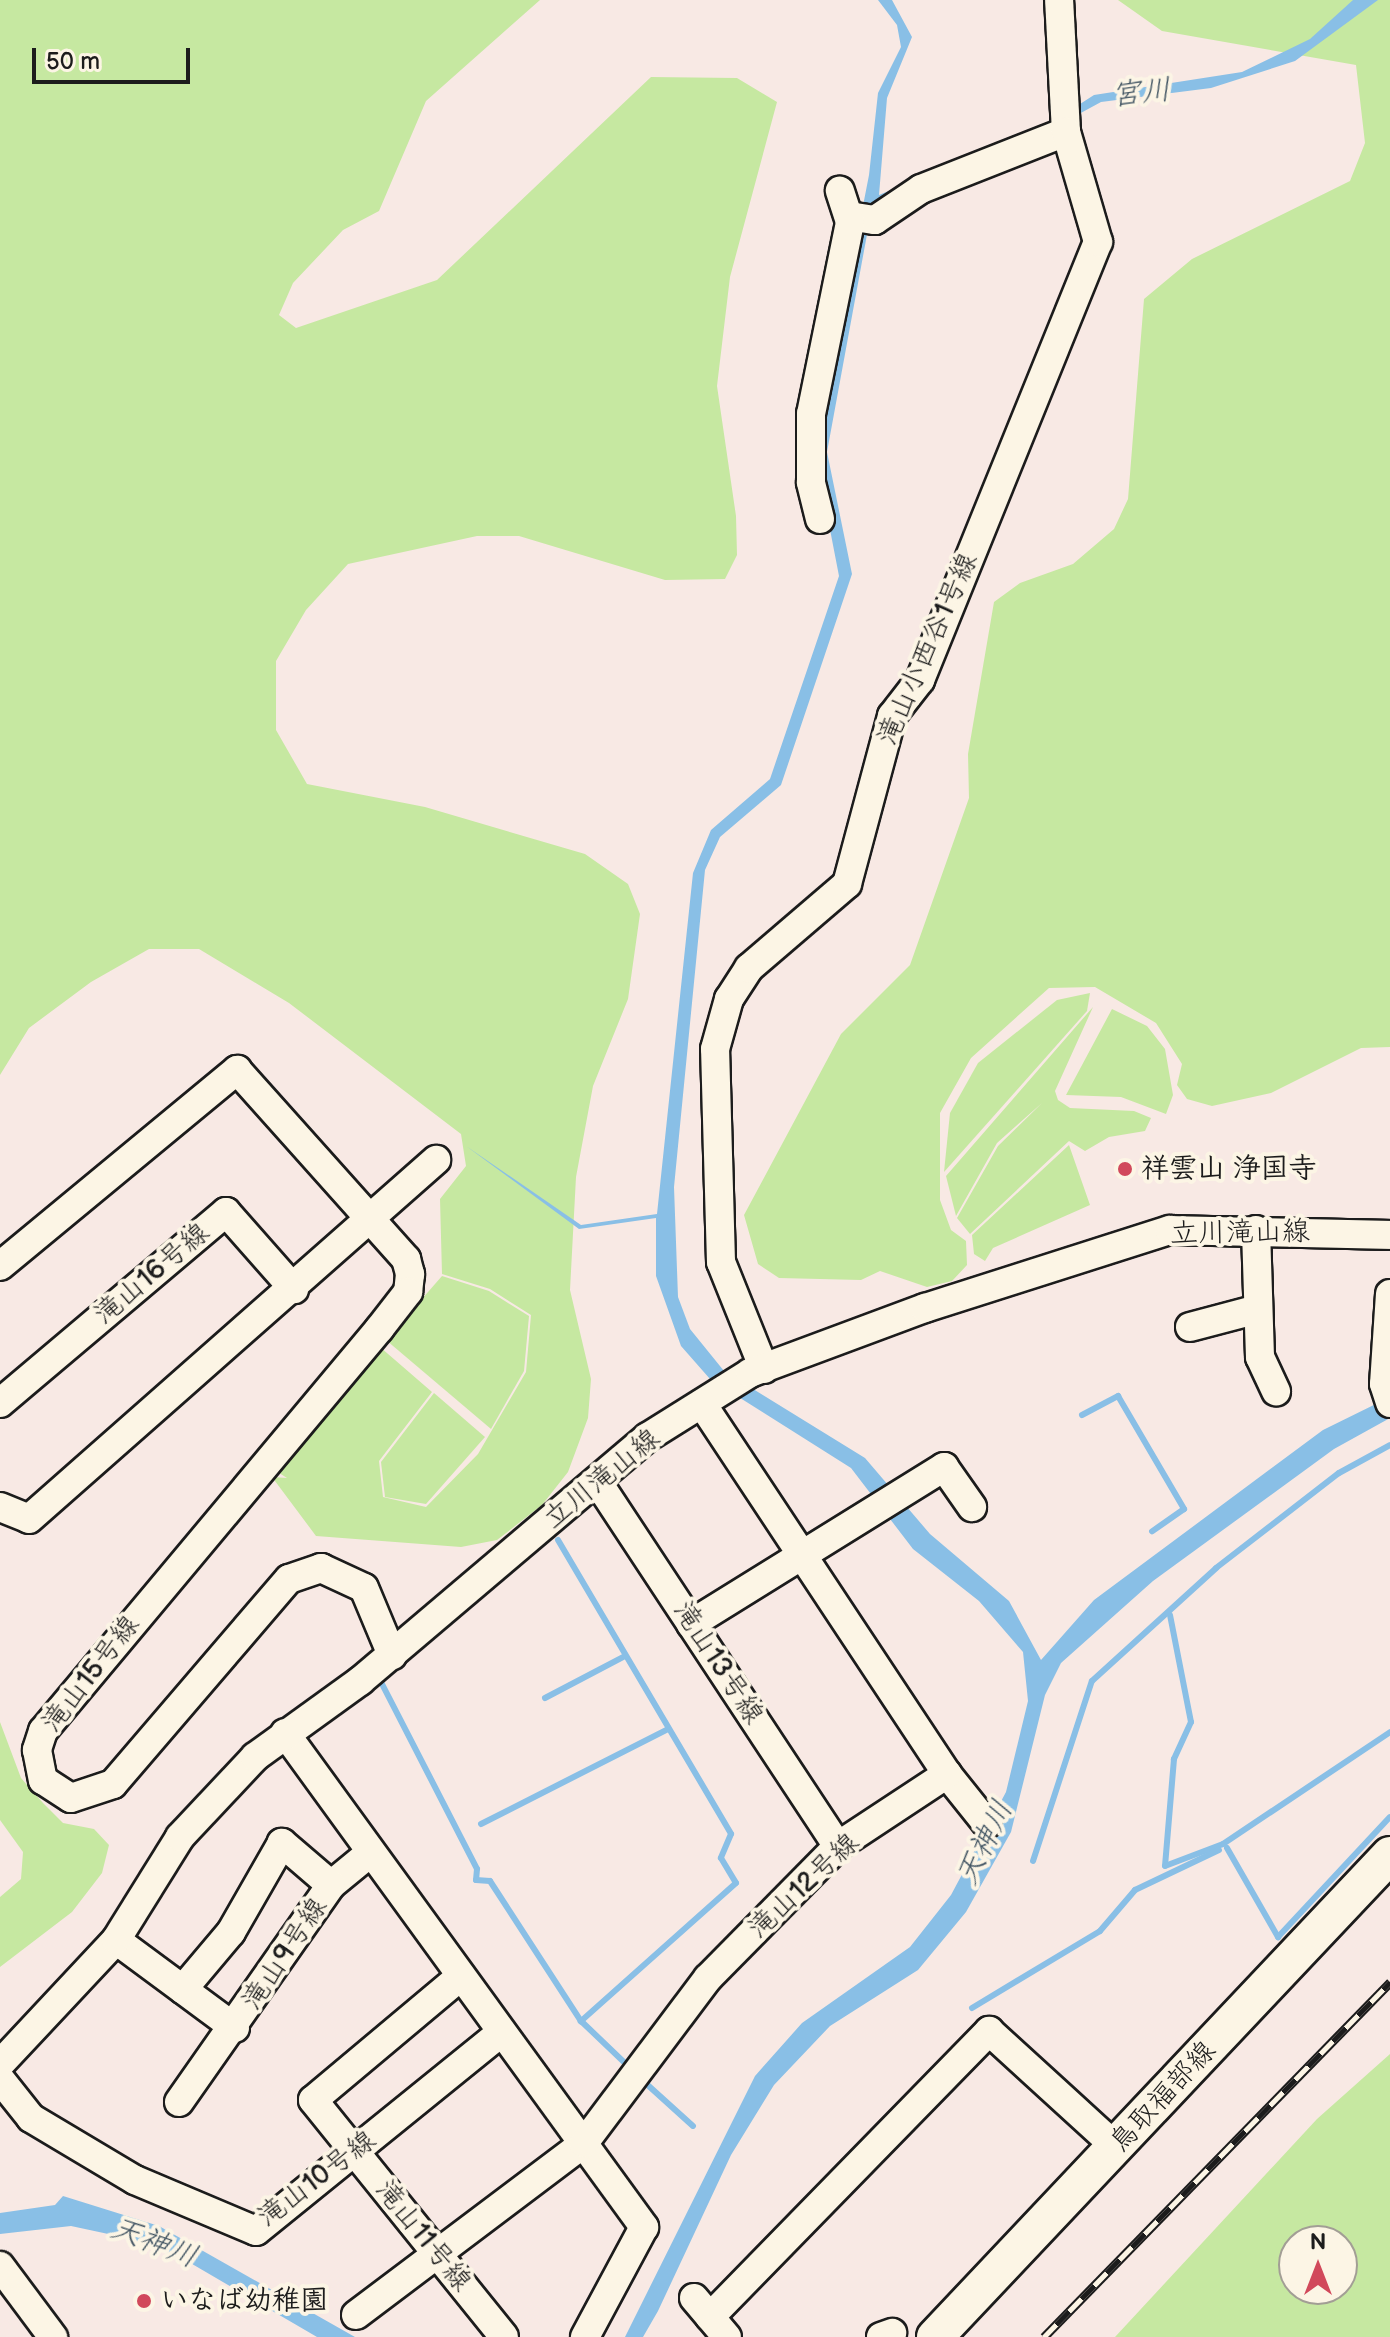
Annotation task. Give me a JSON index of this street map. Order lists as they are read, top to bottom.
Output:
{
  "streets": {
    "main road": ["鳥取福部線"],
    "street": [
      "滝山小西谷1号線",
      "立川滝山線",
      "滝山16号線",
      "滝山13号線",
      "滝山15号線",
      "滝山12号線",
      "滝山9号線",
      "滝山10号線",
      "滝山11号線"
    ]
  },
  "crossings": [
    ["滝山小西谷1号線", "立川滝山線"],
    ["立川滝山線", "滝山13号線"],
    ["立川滝山線", "滝山15号線"],
    ["滝山13号線", "滝山12号線"],
    ["滝山12号線", "滝山11号線"],
    ["滝山10号線", "滝山11号線"]
  ],
  "water": ["宮川", "天神川"],
  "places": ["祥雲山 浄国寺", "いなば幼稚園"],
  "scale_bar": "50 m",
  "north": "top"
}
